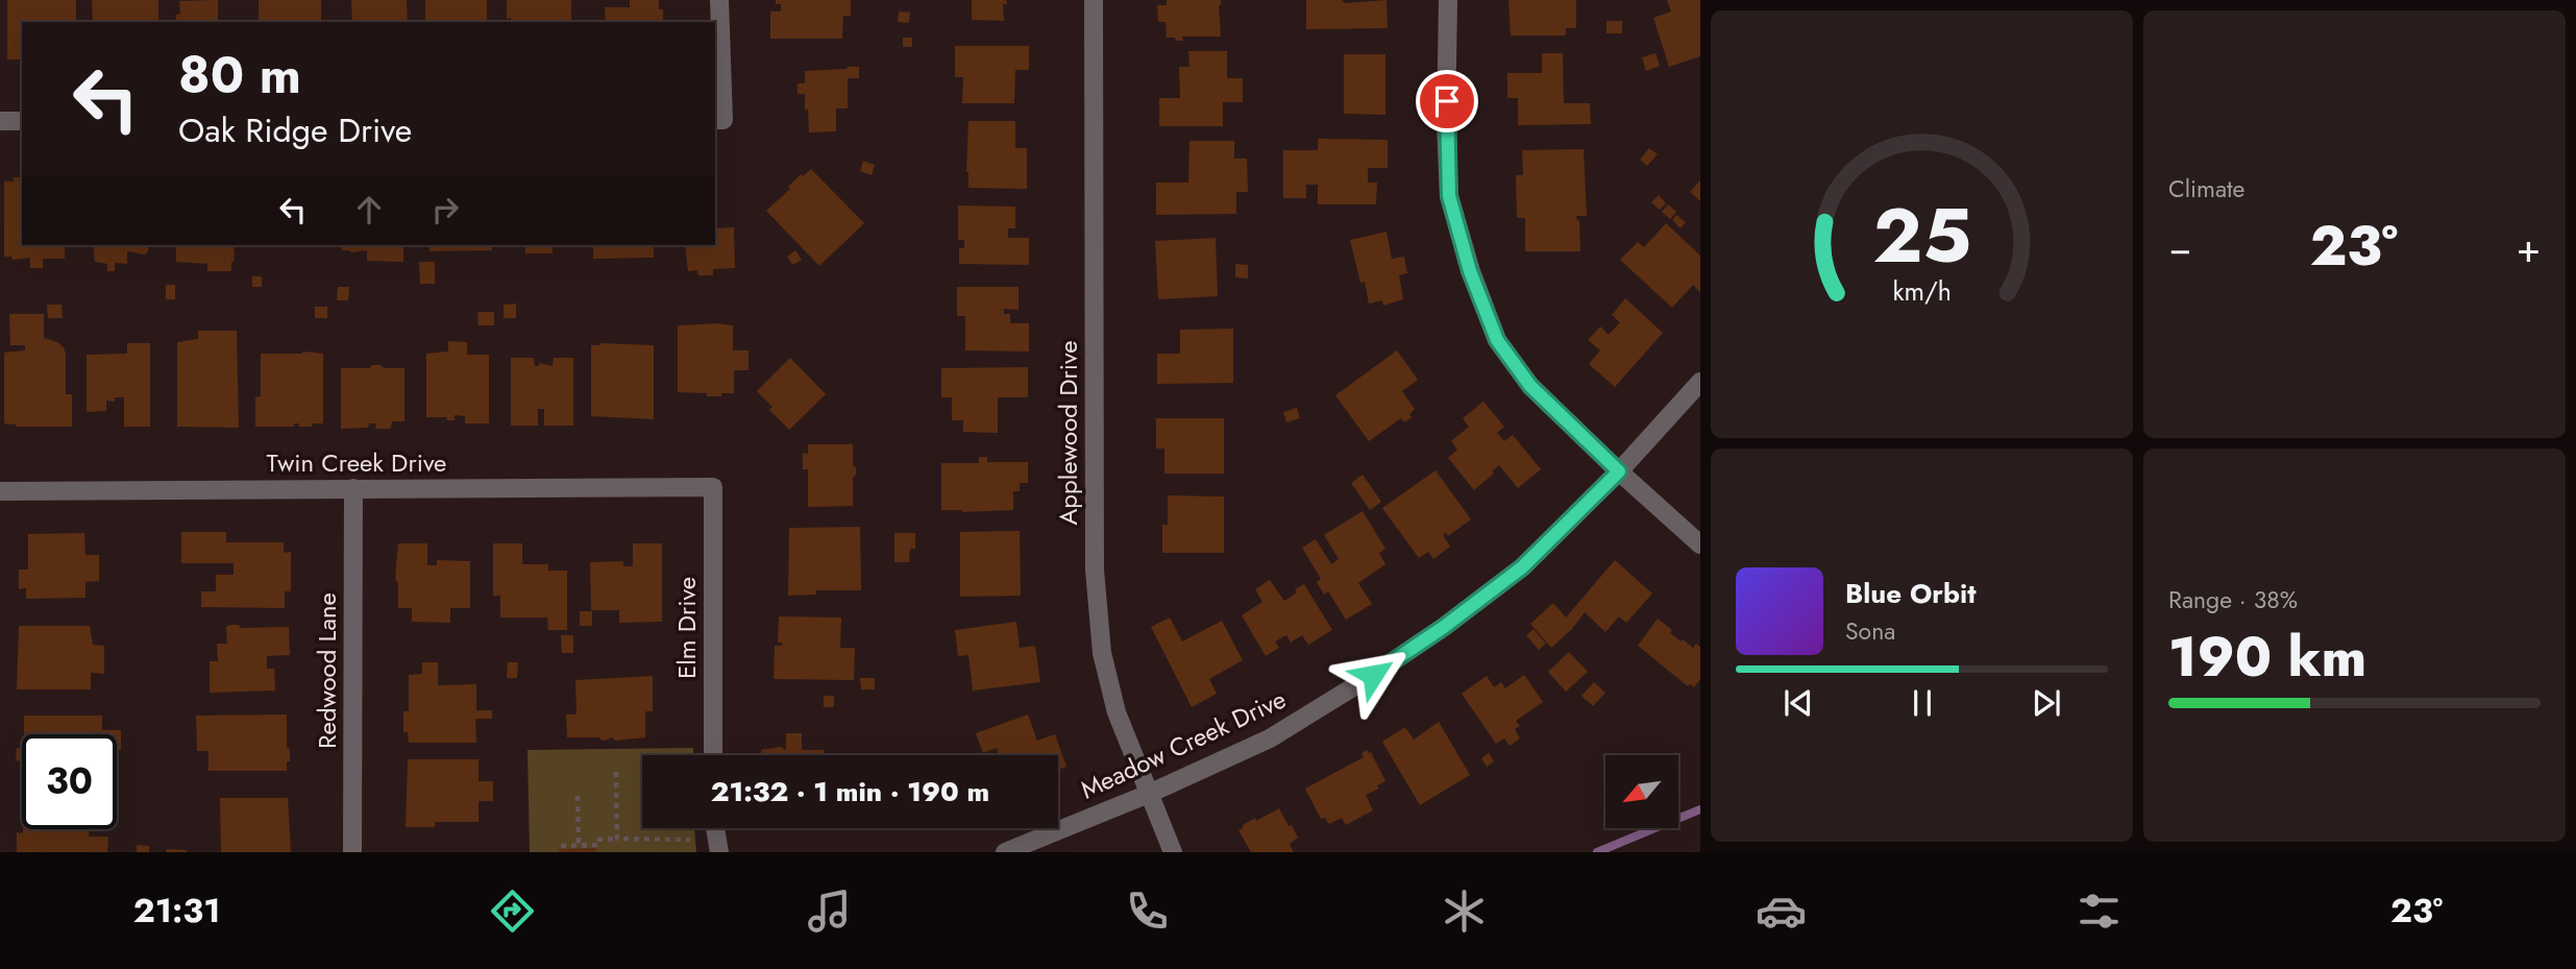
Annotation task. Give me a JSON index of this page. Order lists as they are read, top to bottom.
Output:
{
  "streets": {
    "street": [
      "Applewood Drive",
      "Twin Creek Drive",
      "Elm Drive",
      "Redwood Lane",
      "Meadow Creek Drive"
    ]
  },
  "crossings": [
    ["Applewood Drive", "Meadow Creek Drive"],
    ["Twin Creek Drive", "Elm Drive"],
    ["Twin Creek Drive", "Redwood Lane"]
  ],
  "north": "bottom left",
  "page": {
    "tile": [
      "Climate",
      ["Range · 38%", "190 km"]
    ],
    "turn": ["80 m", "Oak Ridge Drive"],
    "heat": ["−", "23°", "+"],
    "song": ["Blue Orbit", "Sona"],
    "limit": "30",
    "trip": "21:32 · 1 min · 190 m",
    "tabs": ["21:31", "23°"],
    "gauge": ["25", "km/h"]
  }
}
